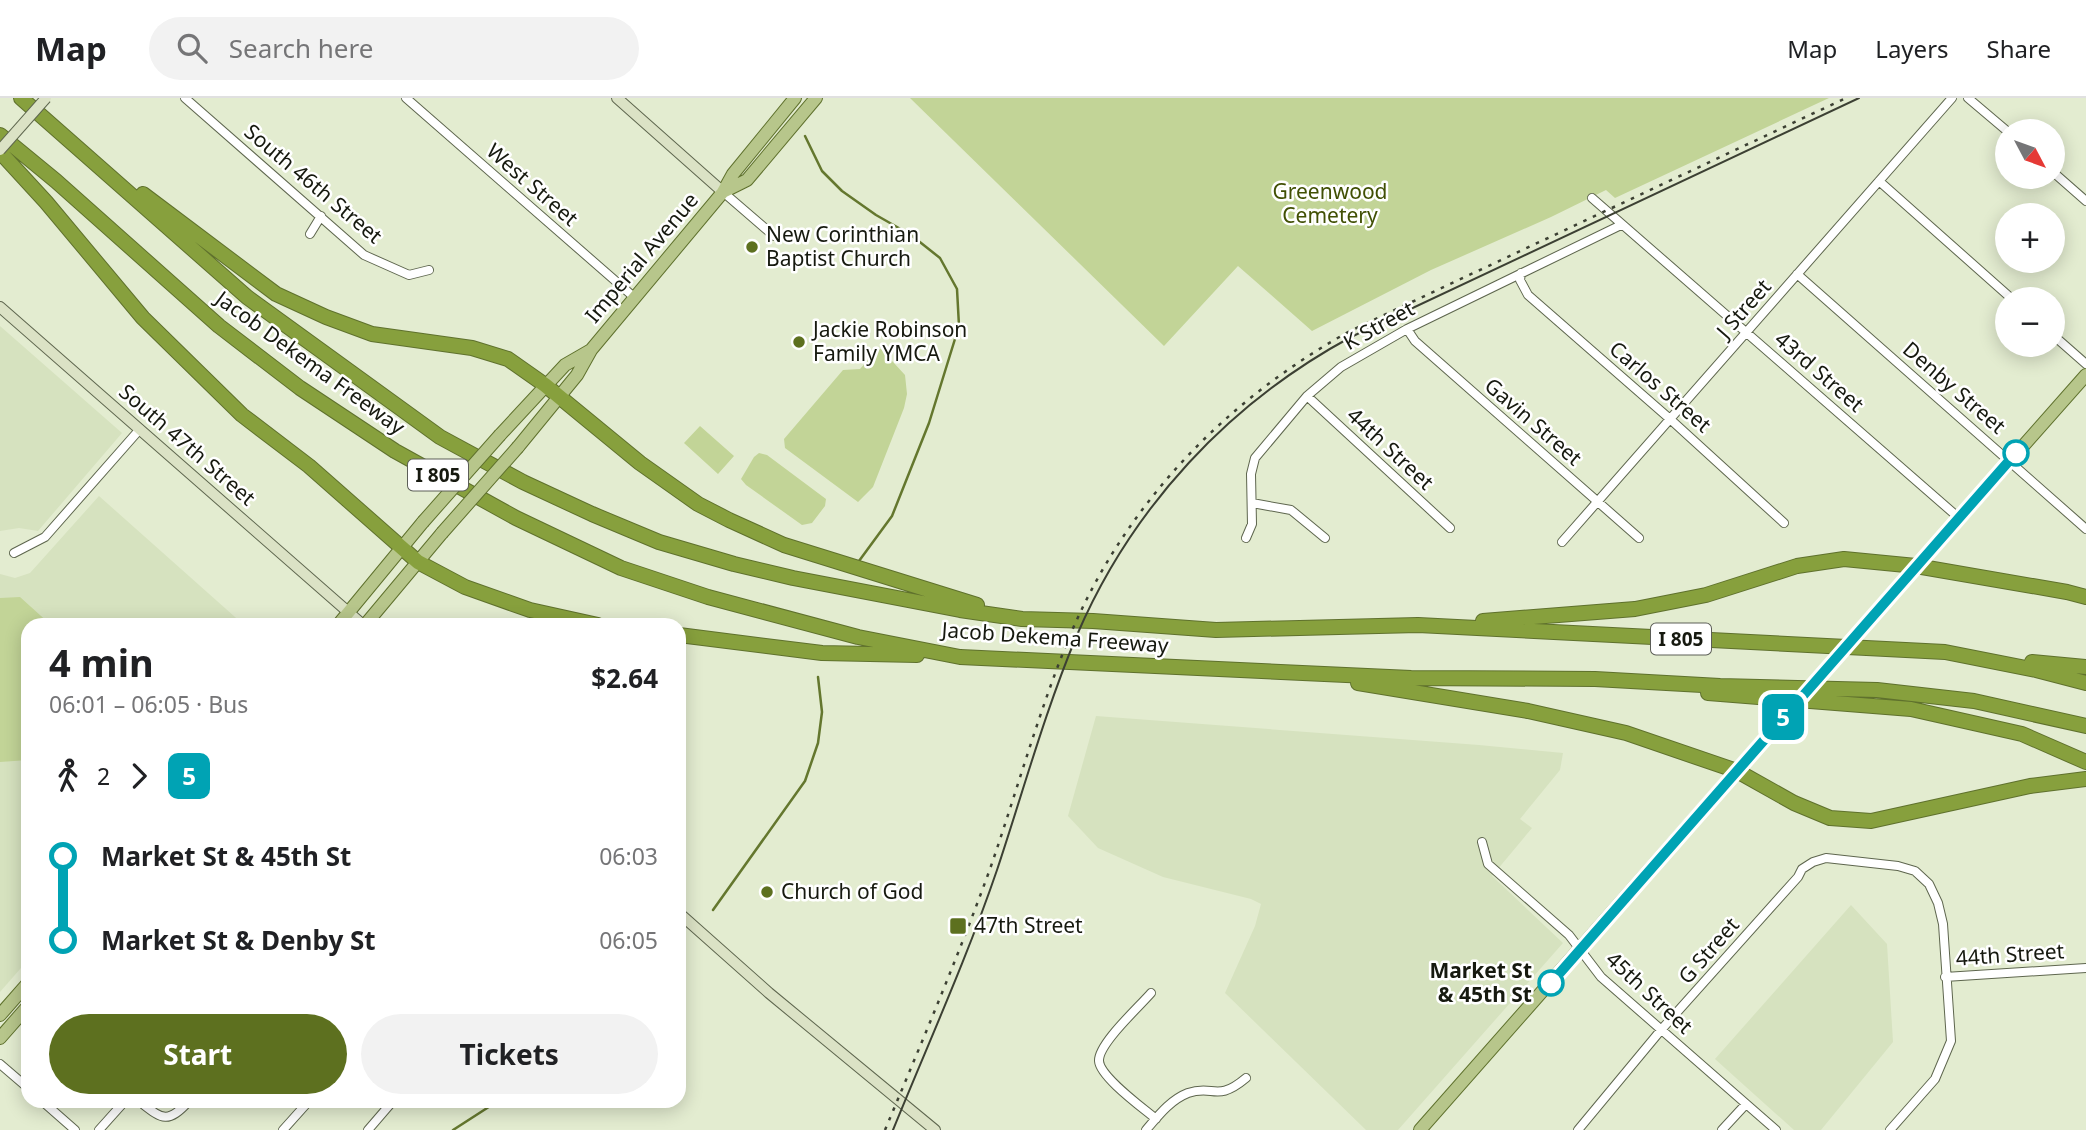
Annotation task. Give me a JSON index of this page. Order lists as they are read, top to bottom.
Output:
{
  "streets": {
    "highway": ["Jacob Dekema Freeway", "I 805"],
    "main road": ["Imperial Avenue", "South 47th Street"],
    "street": [
      "South 46th Street",
      "West Street",
      "J Street",
      "K Street",
      "43rd Street",
      "Carlos Street",
      "Denby Street",
      "Gavin Street",
      "44th Street",
      "G Street",
      "45th Street"
    ]
  },
  "crossings": [
    ["West Street", "Imperial Avenue"],
    ["Imperial Avenue", "South 47th Street"],
    ["J Street", "43rd Street"],
    ["J Street", "Carlos Street"],
    ["J Street", "Denby Street"],
    ["J Street", "Gavin Street"],
    ["K Street", "43rd Street"],
    ["K Street", "Carlos Street"],
    ["K Street", "Gavin Street"],
    ["K Street", "44th Street"],
    ["44th Street", "G Street"],
    ["G Street", "45th Street"]
  ],
  "parks": ["Greenwood Cemetery"],
  "places": {
    "other": [
      "New Corinthian Baptist Church",
      "Jackie Robinson Family YMCA",
      "Church of God",
      "Market St & 45th St"
    ],
    "transit": ["47th Street"]
  },
  "lines": ["bus line 5"],
  "north": "bottom right",
  "page": {
    "header": "Map",
    "search": "Search here",
    "nav": ["Map", "Layers", "Share"],
    "on_map": "5",
    "map_buttons": ["+", "−"],
    "heading": ["4 min", "06:01 – 06:05 · Bus", "$2.64"],
    "legs": ["2", "5"],
    "list": [
      {
        "name": "Market St & 45th St",
        "value": "06:03"
      },
      {
        "name": "Market St & Denby St",
        "value": "06:05"
      }
    ],
    "buttons": ["Start", "Tickets"]
  }
}
